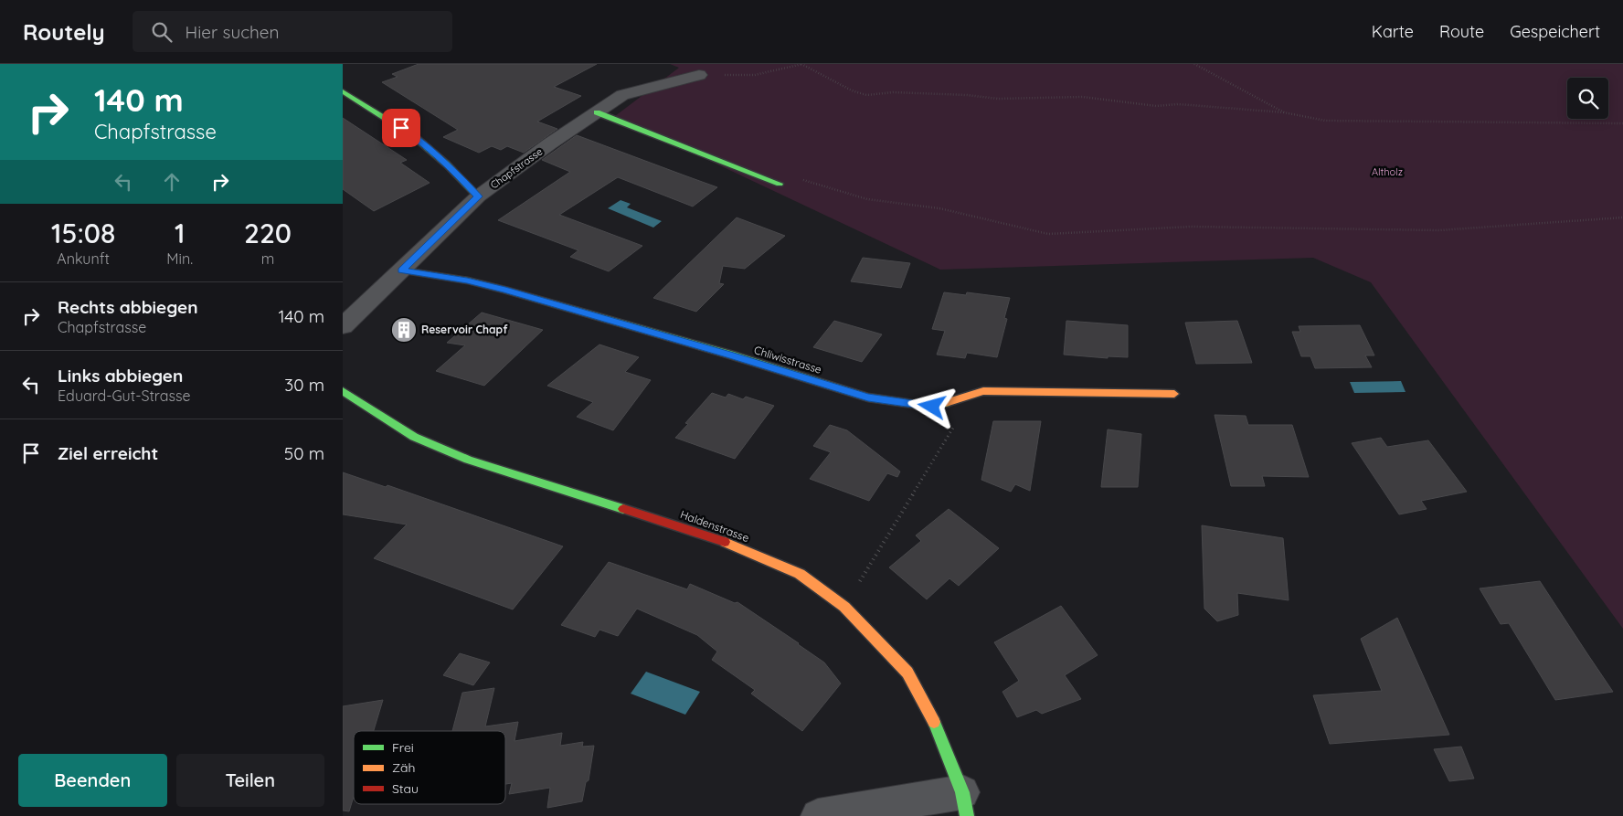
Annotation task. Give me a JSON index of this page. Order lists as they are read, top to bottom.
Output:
{
  "streets": {
    "street": ["Chapfstrasse", "Chliwisstrasse", "Haldenstrasse"]
  },
  "crossings": [
    ["Chapfstrasse", "Chliwisstrasse"]
  ],
  "parks": ["Altholz"],
  "places": {
    "building": ["Reservoir Chapf"]
  },
  "legend": ["Frei", "Zäh", "Stau"],
  "page": {
    "header": "Routely",
    "search": "Hier suchen",
    "nav": ["Karte", "Route", "Gespeichert"],
    "turn": ["140 m", "Chapfstrasse"],
    "eta": [
      "15:08",
      "Ankunft",
      "1",
      "Min.",
      "220",
      "m"
    ],
    "list": [
      {
        "name": "Rechts abbiegen",
        "note": "Chapfstrasse",
        "value": "140 m"
      },
      {
        "name": "Links abbiegen",
        "note": "Eduard-Gut-Strasse",
        "value": "30 m"
      },
      {
        "name": "Ziel erreicht",
        "value": "50 m"
      }
    ],
    "buttons": ["Beenden", "Teilen"]
  }
}
